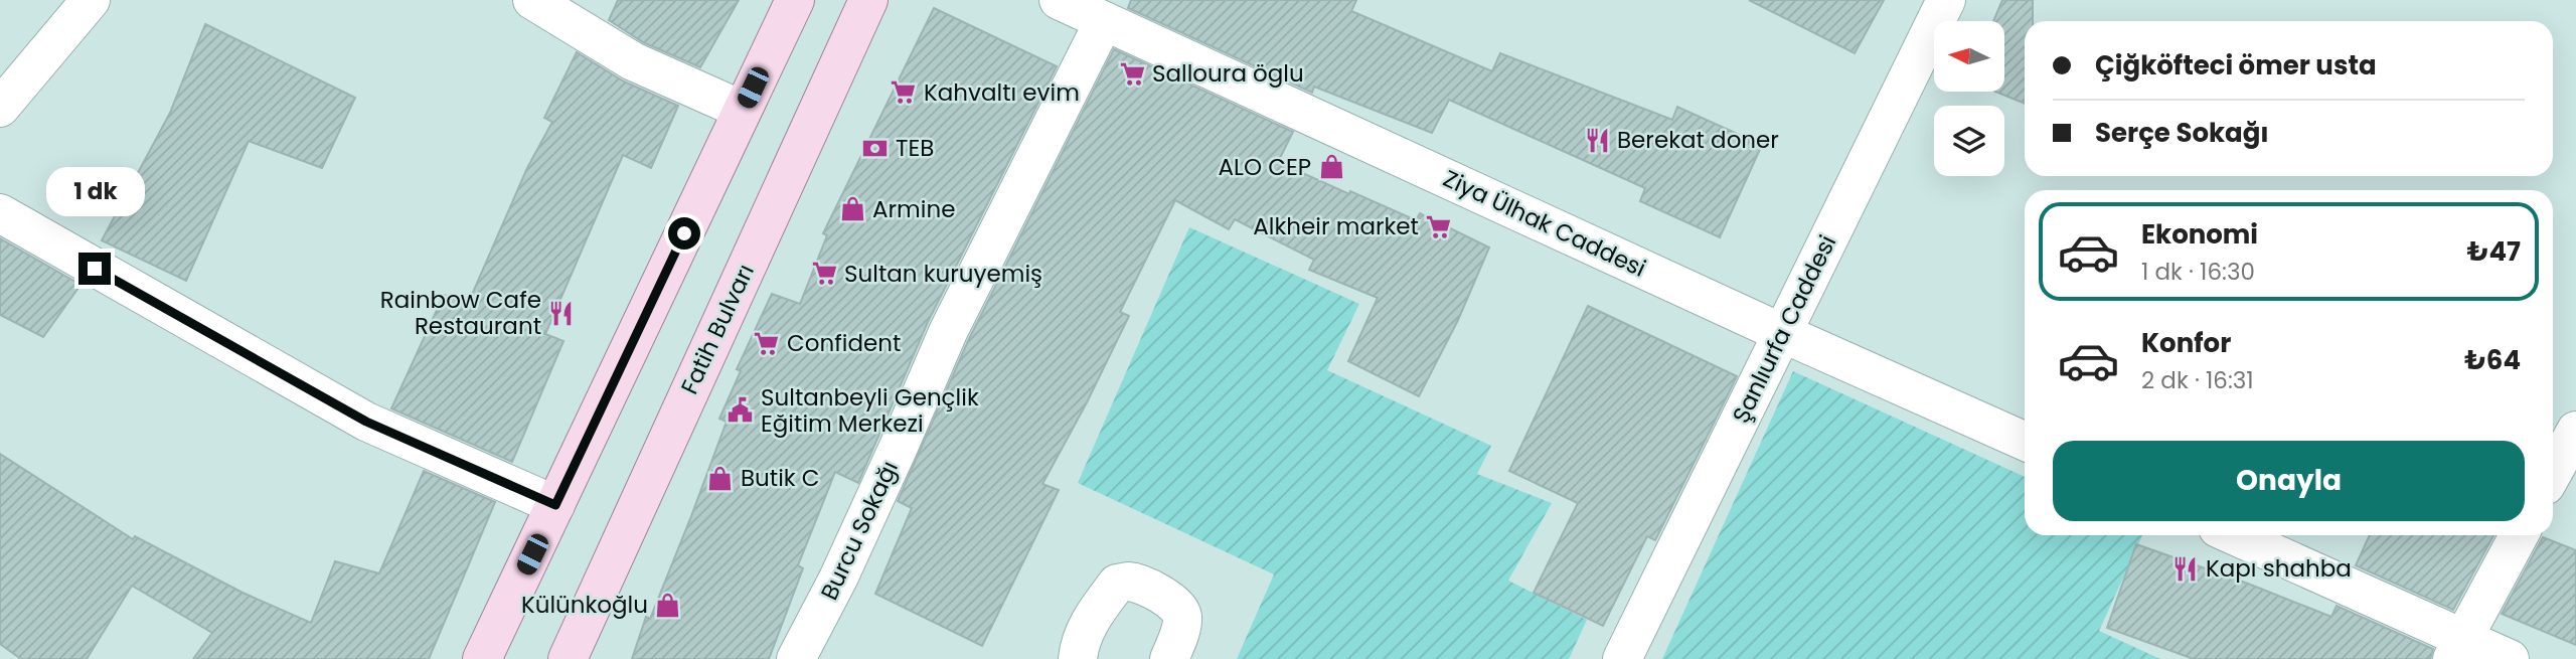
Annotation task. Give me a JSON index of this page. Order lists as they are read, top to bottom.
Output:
{
  "streets": {
    "main road": ["Fatih Bulvarı"],
    "street": ["Ziya Ülhak Caddesi", "Şanlıurfa Caddesi", "Burcu Sokağı"]
  },
  "crossings": [
    ["Ziya Ülhak Caddesi", "Şanlıurfa Caddesi"],
    ["Ziya Ülhak Caddesi", "Burcu Sokağı"]
  ],
  "places": {
    "supermarket": [
      "Salloura öglu",
      "Kahvaltı evim",
      "Alkheir market",
      "Sultan kuruyemiş",
      "Confident"
    ],
    "restaurant": ["Berekat doner", "Rainbow Cafe Restaurant", "Kapı shahba"],
    "bank": ["TEB"],
    "shop": [
      "ALO CEP",
      "Armine",
      "Butik C",
      "Külünkoğlu"
    ],
    "public building": ["Sultanbeyli Gençlik Eğitim Merkezi"]
  },
  "north": "left",
  "page": {
    "banner": ["Çiğköfteci ömer usta", "Serçe Sokağı"],
    "bubble": "1 dk",
    "list": [
      {
        "name": "Ekonomi",
        "note": "1 dk · 16:30",
        "value": "₺47"
      },
      {
        "name": "Konfor",
        "note": "2 dk · 16:31",
        "value": "₺64"
      }
    ],
    "buttons": "Onayla"
  }
}
